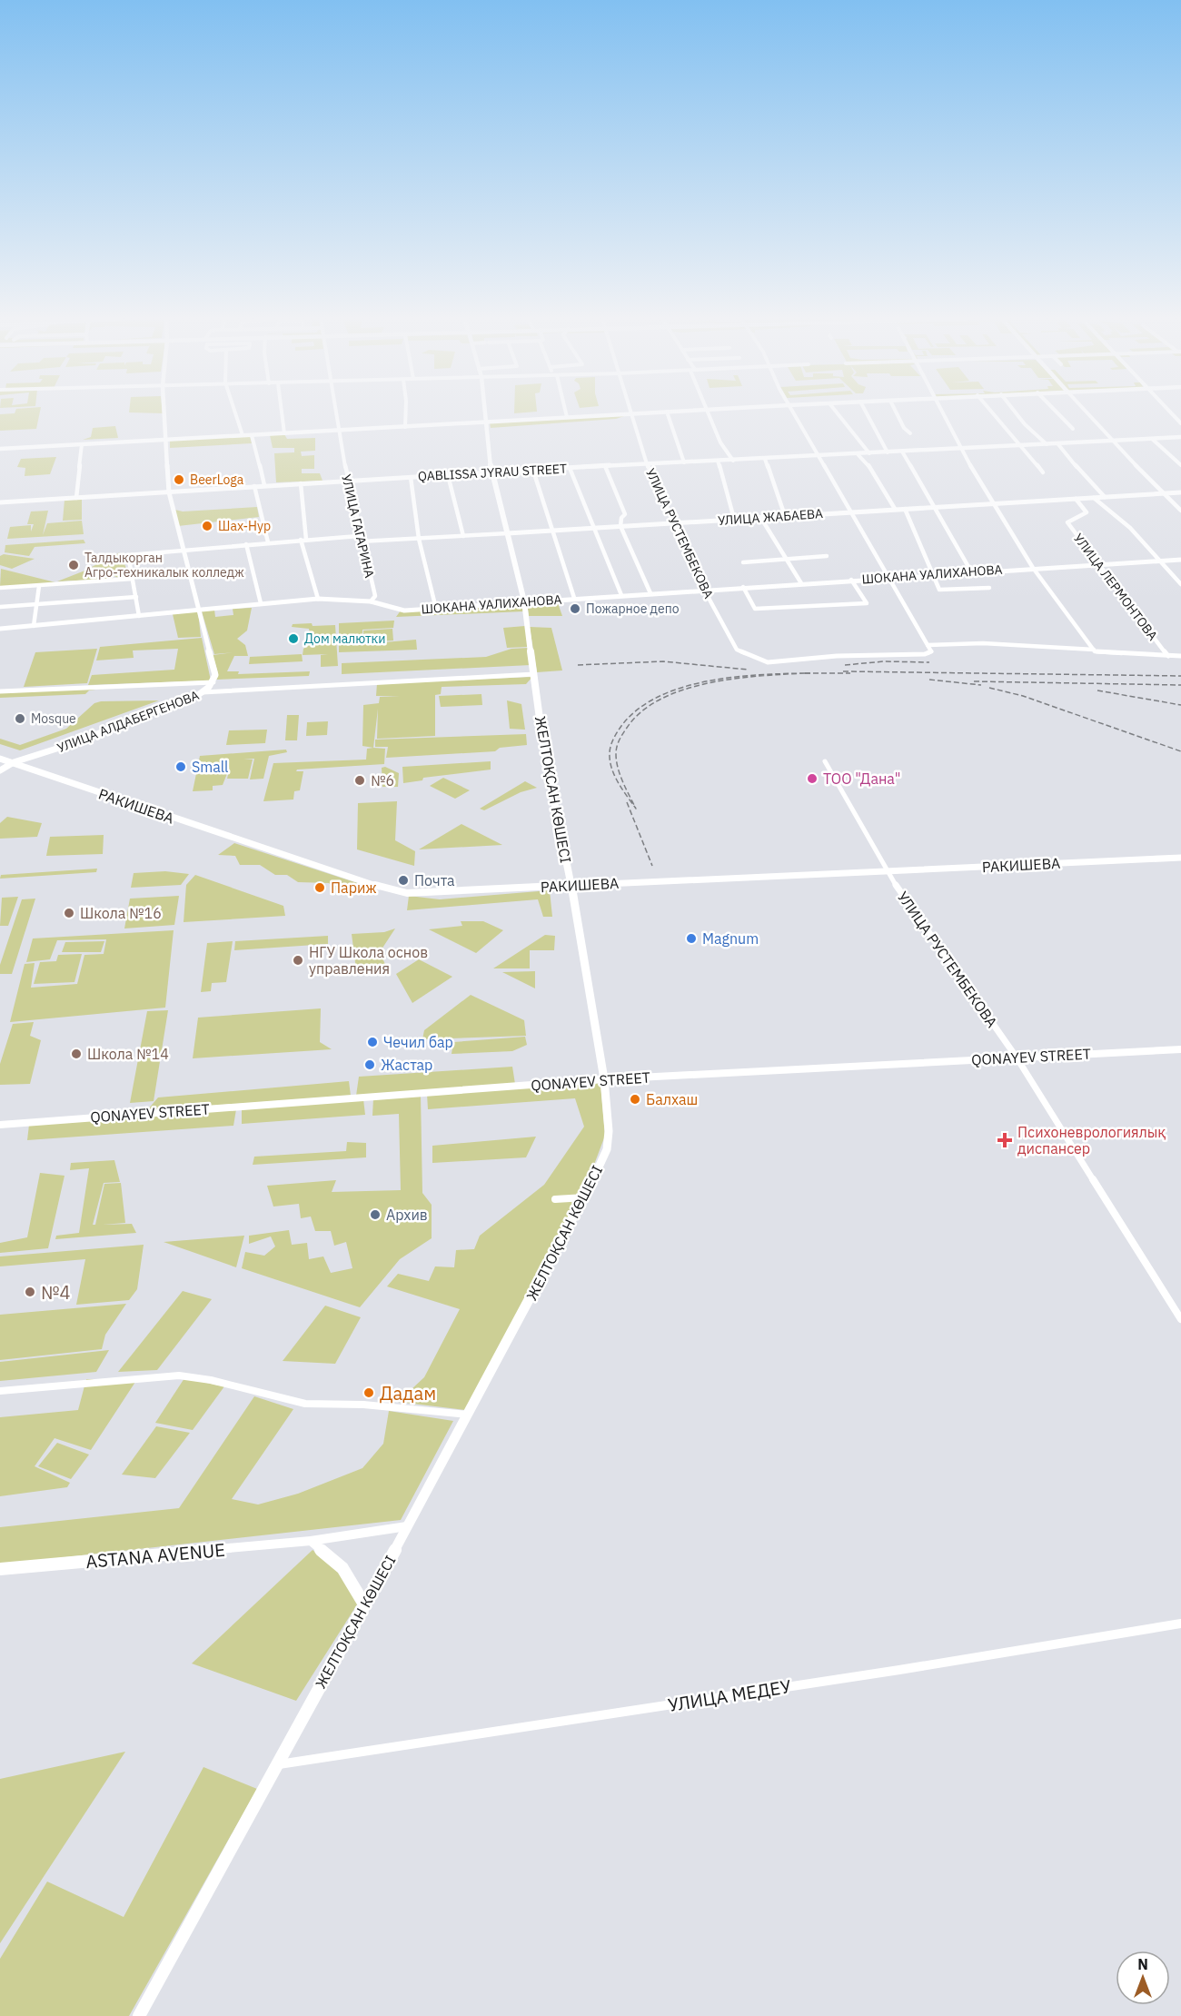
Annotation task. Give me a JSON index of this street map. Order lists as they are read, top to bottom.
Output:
{
  "streets": {
    "main road": ["ЖЕЛТОҚСАН КӨШЕСІ"],
    "street": [
      "QABLISSA JYRAU STREET",
      "УЛИЦА ЖАБАЕВА",
      "УЛИЦА ГАГАРИНА",
      "УЛИЦА РУСТЕМБЕКОВА",
      "ШОКАНА УАЛИХАНОВА",
      "УЛИЦА ЛЕРМОНТОВА",
      "УЛИЦА АЛДАБЕРГЕНОВА",
      "РАКИШЕВА",
      "QONAYEV STREET",
      "ASTANA AVENUE",
      "УЛИЦА МЕДЕУ"
    ]
  },
  "crossings": [
    ["QABLISSA JYRAU STREET", "УЛИЦА ГАГАРИНА"],
    ["QABLISSA JYRAU STREET", "УЛИЦА РУСТЕМБЕКОВА"],
    ["QABLISSA JYRAU STREET", "УЛИЦА АЛДАБЕРГЕНОВА"],
    ["QABLISSA JYRAU STREET", "ЖЕЛТОҚСАН КӨШЕСІ"],
    ["УЛИЦА ЖАБАЕВА", "УЛИЦА ГАГАРИНА"],
    ["УЛИЦА ЖАБАЕВА", "УЛИЦА РУСТЕМБЕКОВА"],
    ["УЛИЦА ЖАБАЕВА", "УЛИЦА ЛЕРМОНТОВА"],
    ["УЛИЦА ЖАБАЕВА", "ЖЕЛТОҚСАН КӨШЕСІ"],
    ["УЛИЦА ГАГАРИНА", "ШОКАНА УАЛИХАНОВА"],
    ["УЛИЦА РУСТЕМБЕКОВА", "ШОКАНА УАЛИХАНОВА"],
    ["УЛИЦА РУСТЕМБЕКОВА", "РАКИШЕВА"],
    ["УЛИЦА РУСТЕМБЕКОВА", "QONAYEV STREET"],
    ["ШОКАНА УАЛИХАНОВА", "УЛИЦА ЛЕРМОНТОВА"],
    ["ШОКАНА УАЛИХАНОВА", "УЛИЦА АЛДАБЕРГЕНОВА"],
    ["ШОКАНА УАЛИХАНОВА", "ЖЕЛТОҚСАН КӨШЕСІ"],
    ["УЛИЦА АЛДАБЕРГЕНОВА", "РАКИШЕВА"],
    ["ЖЕЛТОҚСАН КӨШЕСІ", "РАКИШЕВА"],
    ["ЖЕЛТОҚСАН КӨШЕСІ", "QONAYEV STREET"],
    ["ЖЕЛТОҚСАН КӨШЕСІ", "ASTANA AVENUE"],
    ["ЖЕЛТОҚСАН КӨШЕСІ", "УЛИЦА МЕДЕУ"]
  ],
  "places": {
    "other": [
      "BeerLoga",
      "Шах-Нур",
      "Талдыкорган Агро-техникалык колледж",
      "Пожарное депо",
      "Дом малютки",
      "Mosque",
      "Small",
      "ТОО \"Дана\"",
      "№6",
      "Почта",
      "Париж",
      "Школа №16",
      "Magnum",
      "НГУ Школа основ управления",
      "Чечил бар",
      "Школа №14",
      "Жастар",
      "Балхаш",
      "Архив",
      "№4",
      "Дадам"
    ],
    "health": ["Психоневрологиялық диспансер"]
  },
  "north": "top"
}
